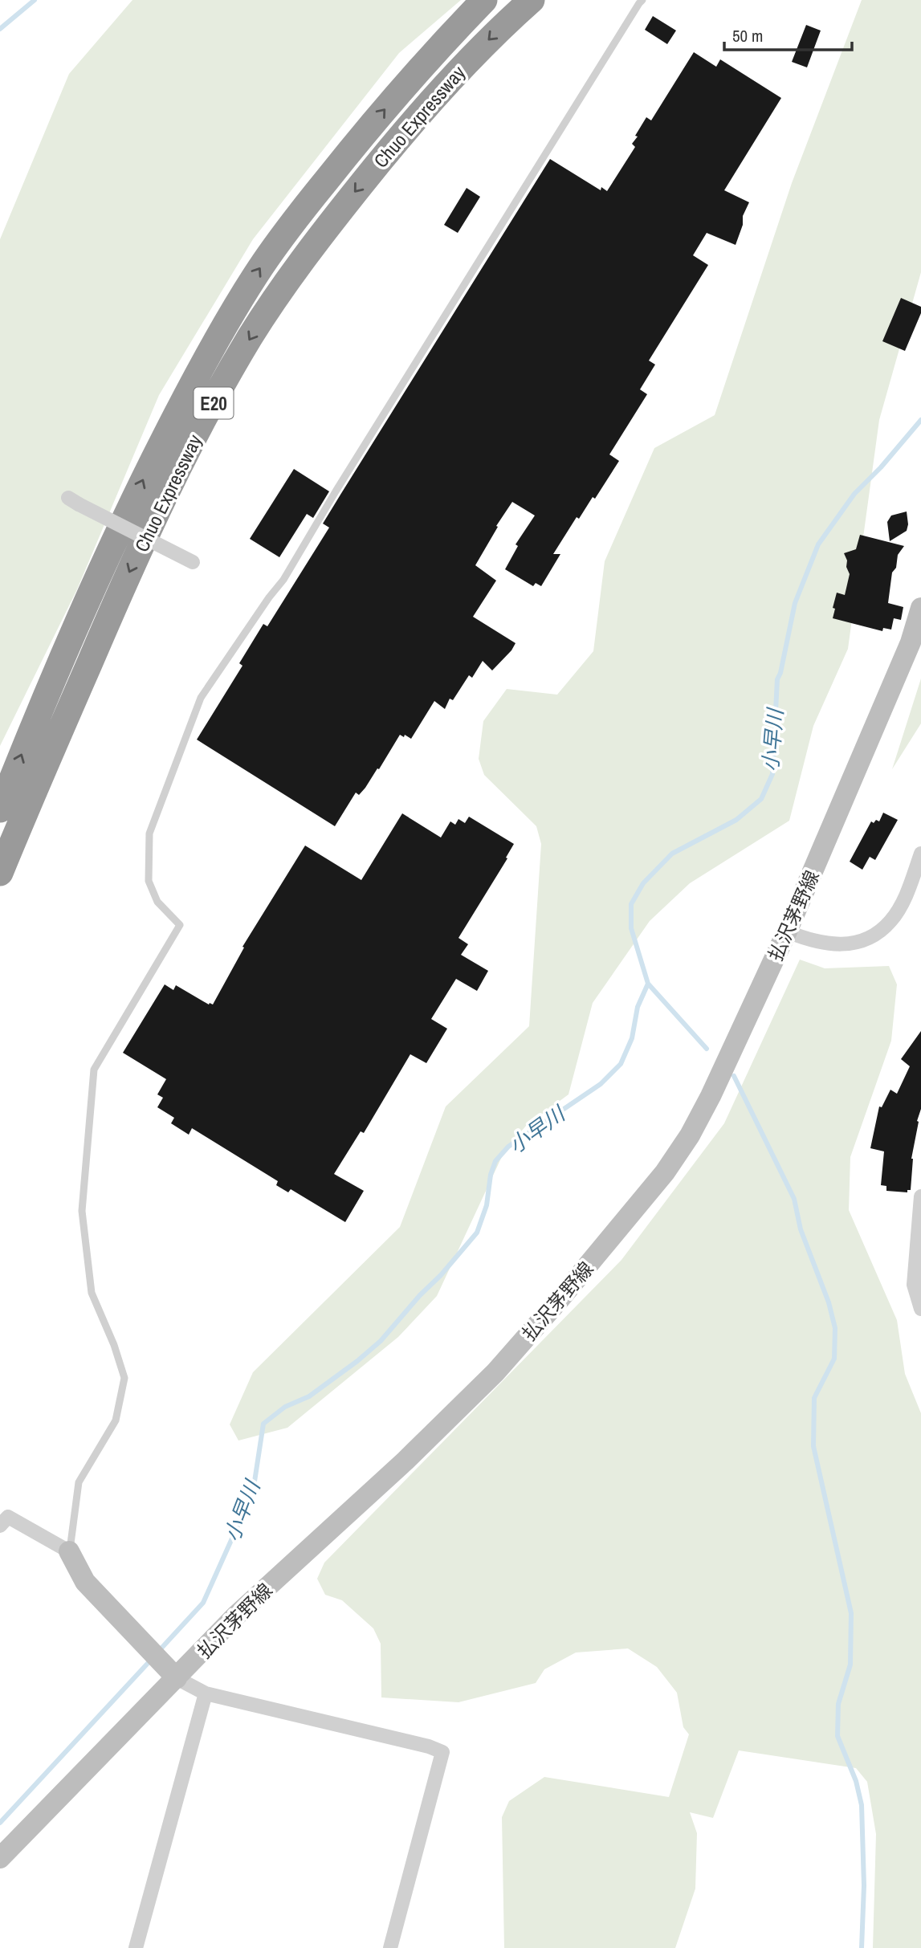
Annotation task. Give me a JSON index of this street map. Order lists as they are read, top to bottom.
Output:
{
  "streets": {
    "highway": ["Chuo Expressway", "E20"],
    "main road": ["払沢茅野線"]
  },
  "water": ["小早川"],
  "scale_bar": "50 m"
}
